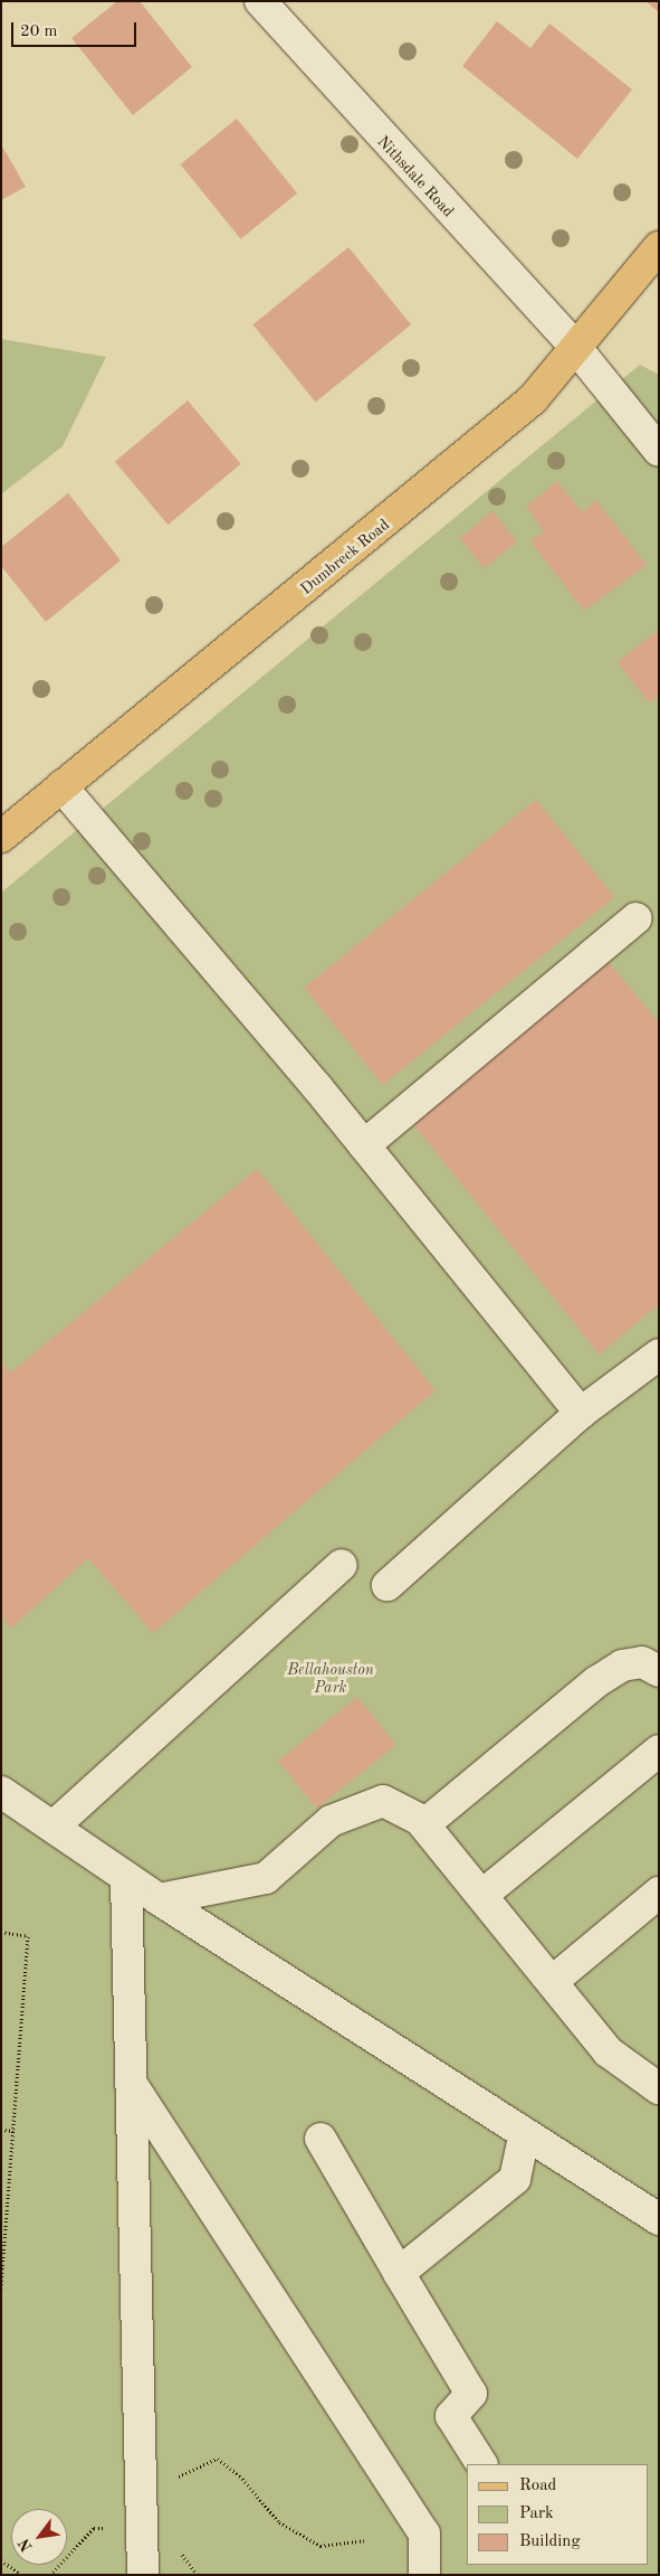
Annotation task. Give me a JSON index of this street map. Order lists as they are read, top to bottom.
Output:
{
  "streets": {
    "main road": ["Dumbreck Road"],
    "street": ["Nithsdale Road"]
  },
  "crossings": [
    ["Nithsdale Road", "Dumbreck Road"]
  ],
  "parks": ["Bellahouston Park"],
  "legend": ["Road", "Park", "Building"],
  "scale_bar": "20 m",
  "north": "bottom left"
}
